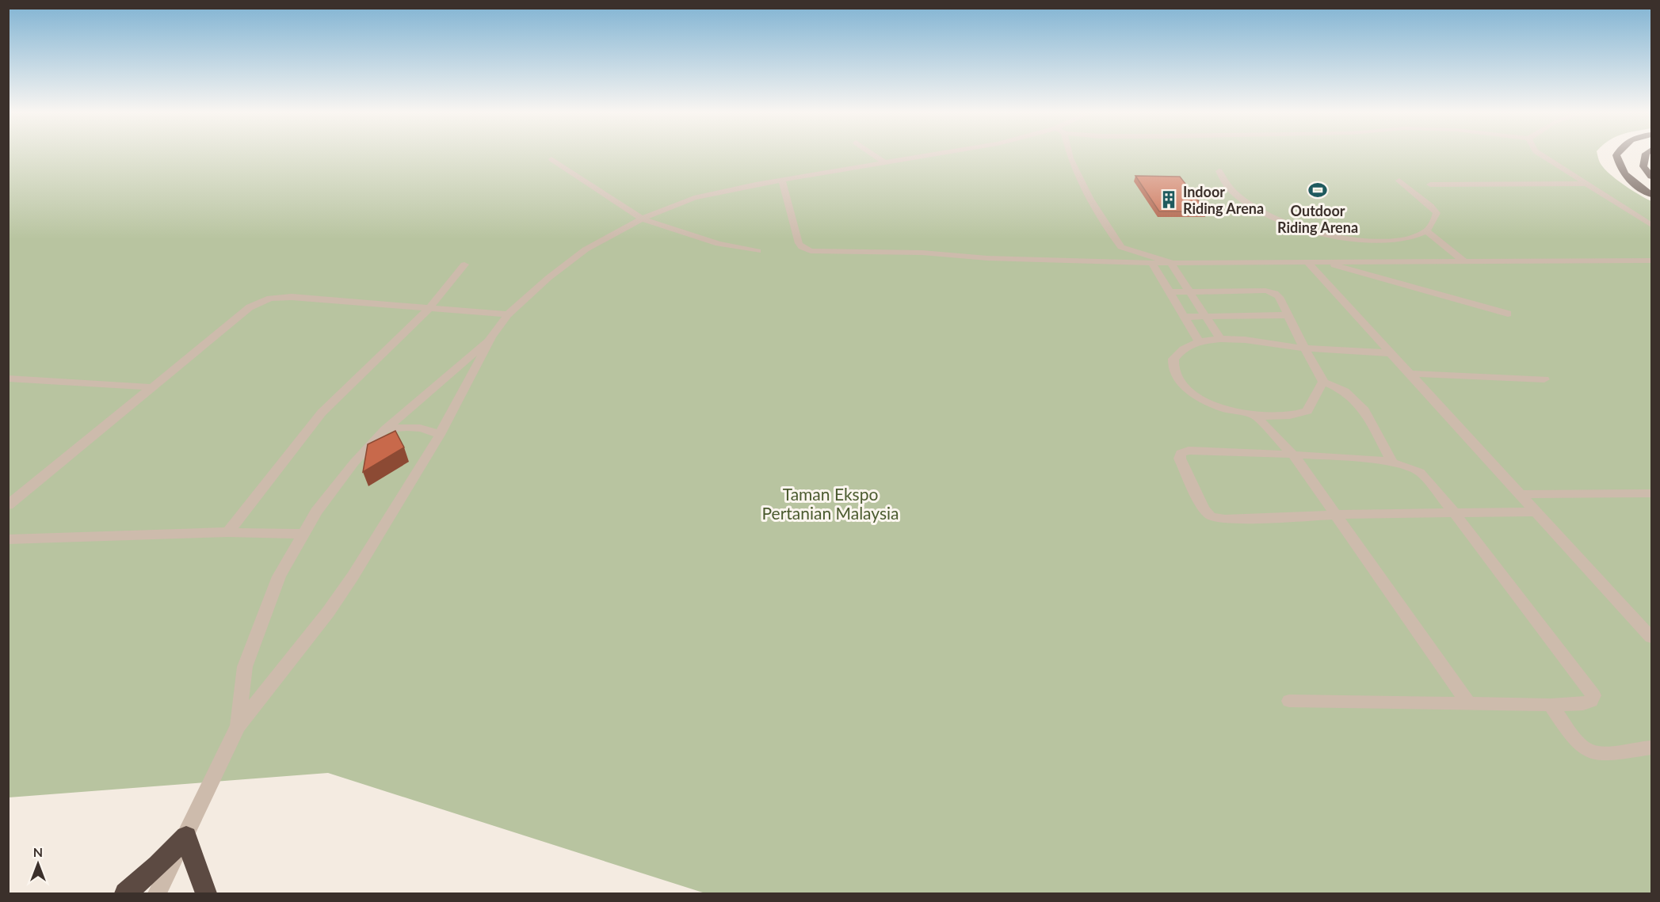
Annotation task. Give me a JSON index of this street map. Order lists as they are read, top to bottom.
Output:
{
  "parks": ["Taman Ekspo Pertanian Malaysia"],
  "places": {
    "sports": ["Outdoor Riding Arena"],
    "building": ["Indoor Riding Arena"]
  },
  "north": "top"
}
